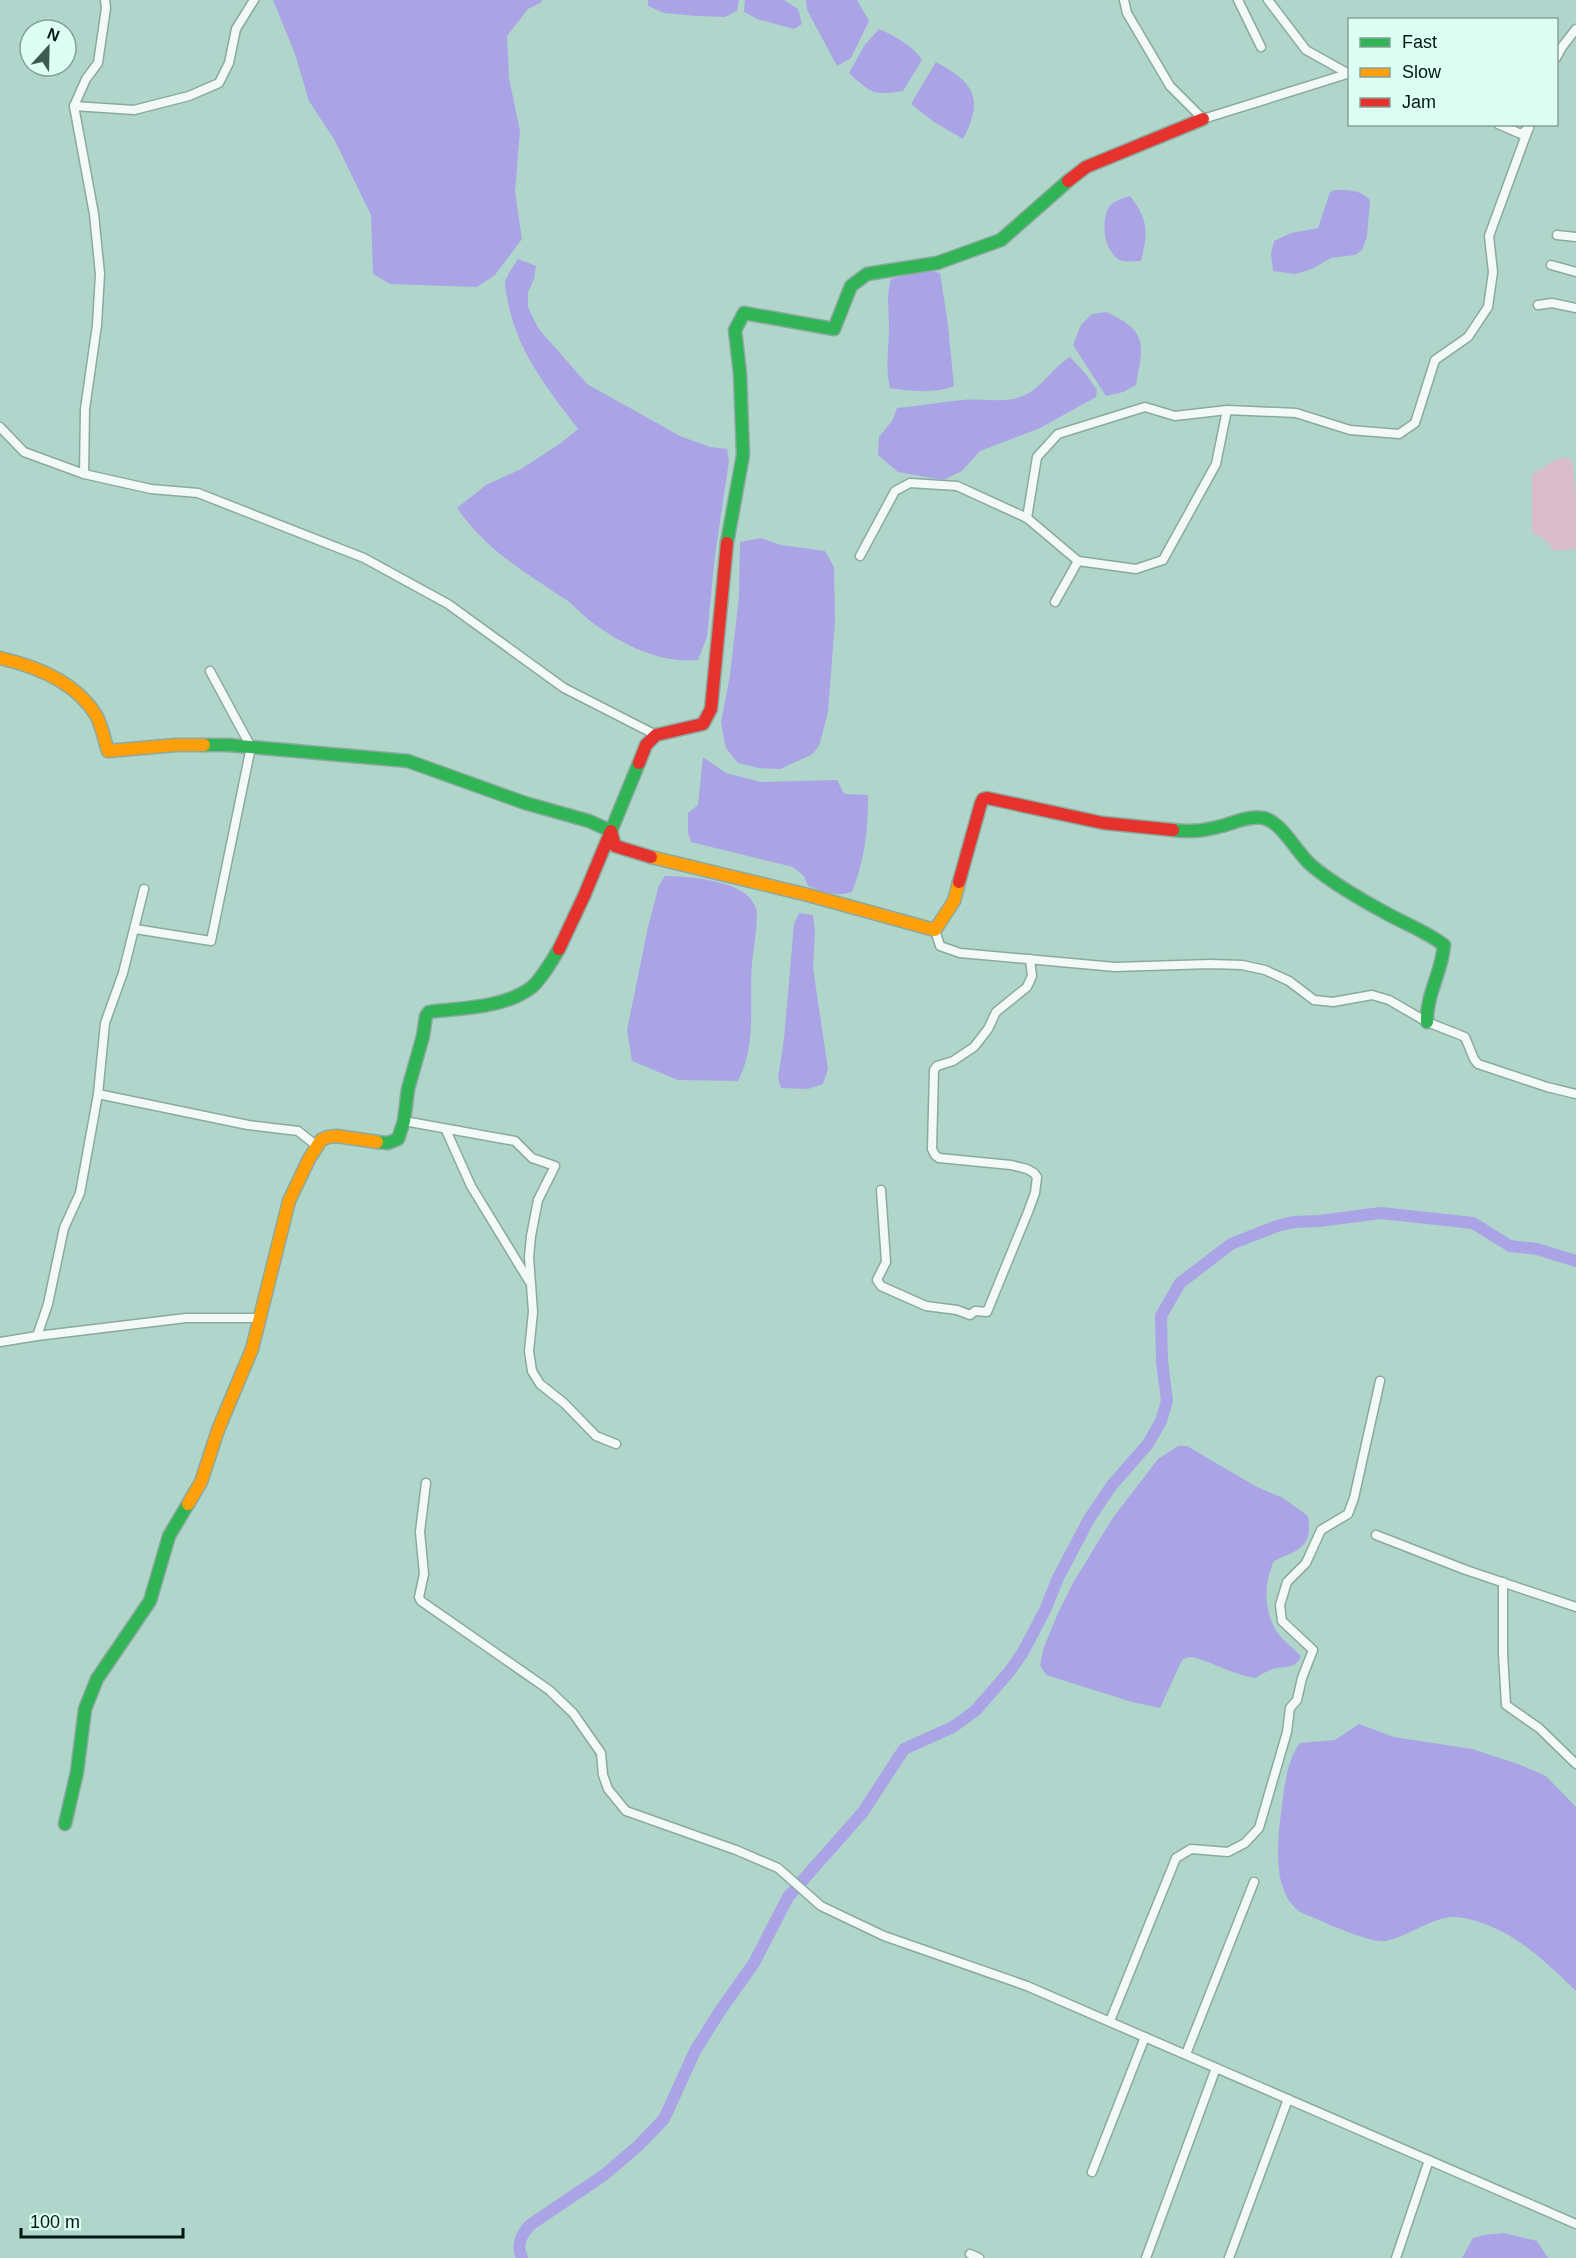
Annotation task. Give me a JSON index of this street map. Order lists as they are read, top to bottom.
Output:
{
  "legend": ["Fast", "Slow", "Jam"],
  "scale_bar": "100 m",
  "north": "top"
}
